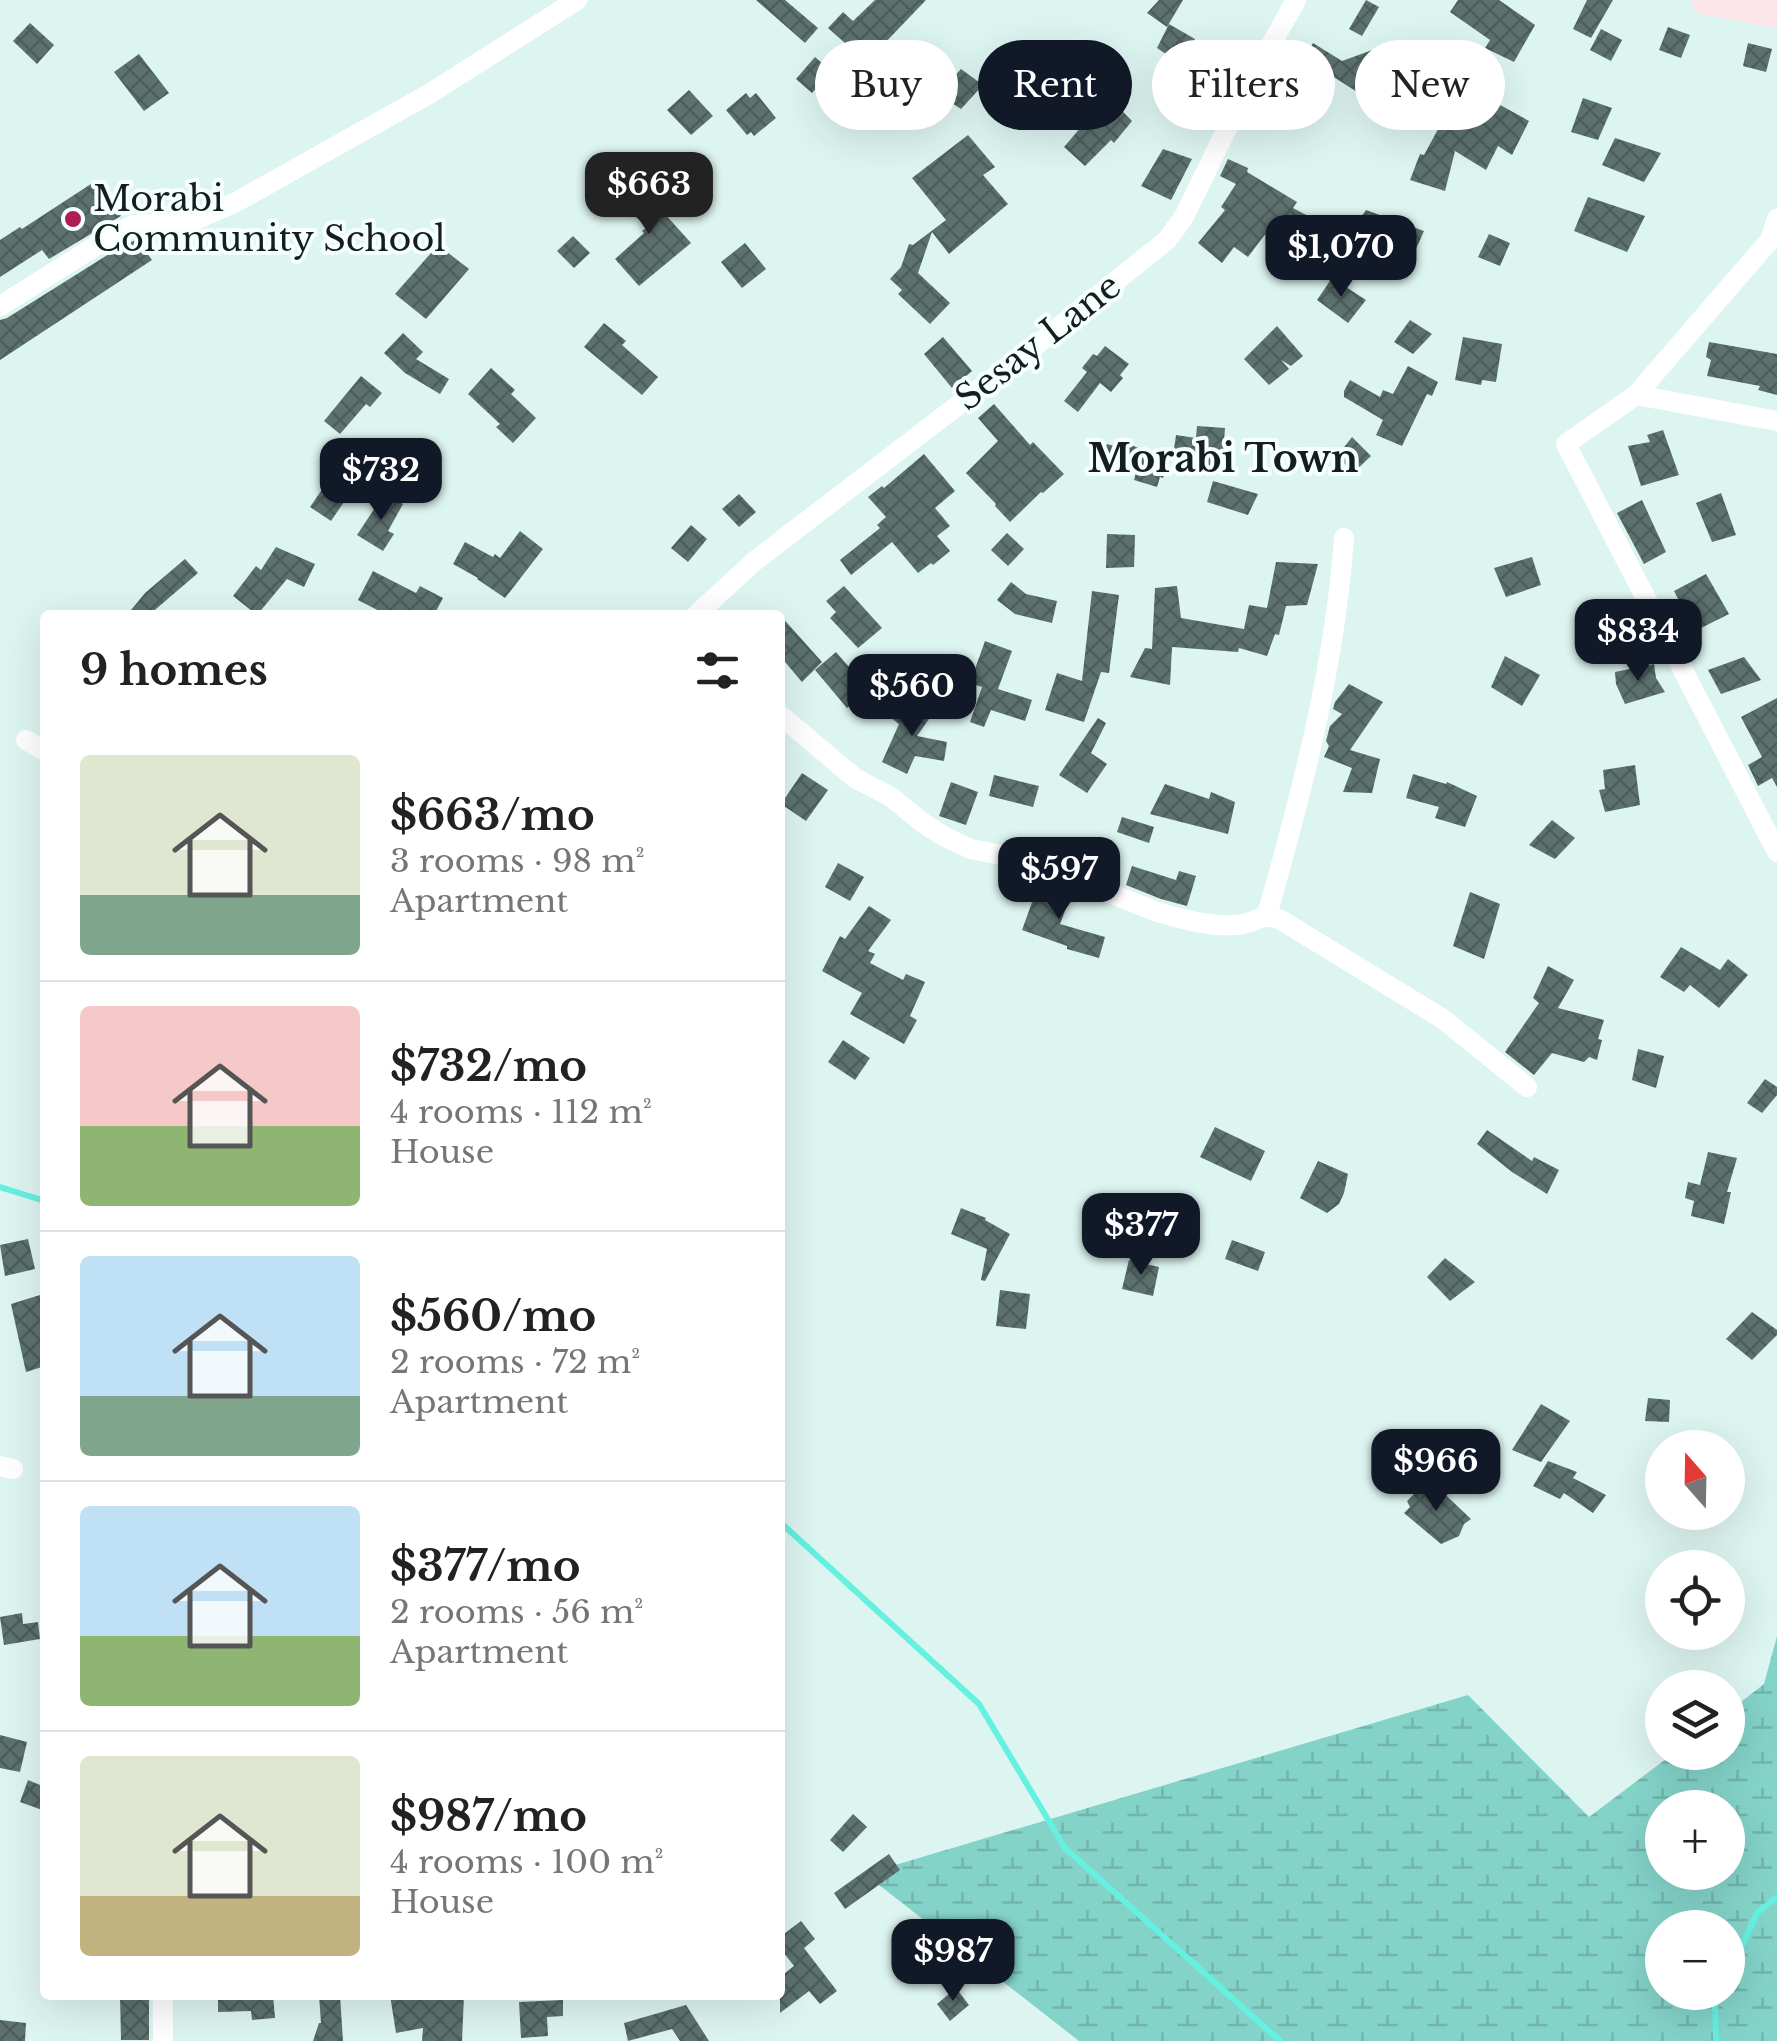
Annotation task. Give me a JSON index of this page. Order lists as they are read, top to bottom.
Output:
{
  "streets": {
    "street": ["Sesay Lane"]
  },
  "districts": ["Morabi Town"],
  "places": ["Morabi Community School"],
  "north": "top",
  "page": {
    "chip": [
      "Buy",
      "Rent",
      "Filters",
      "New"
    ],
    "price": [
      "$663",
      "$1,070",
      "$732",
      "$834",
      "$560",
      "$597",
      "$377",
      "$966",
      "$987"
    ],
    "heading": "9 homes",
    "list": [
      {
        "name": "$663/mo",
        "note": "3 rooms · 98 m² · Apartment"
      },
      {
        "name": "$732/mo",
        "note": "4 rooms · 112 m² · House"
      },
      {
        "name": "$560/mo",
        "note": "2 rooms · 72 m² · Apartment"
      },
      {
        "name": "$377/mo",
        "note": "2 rooms · 56 m² · Apartment"
      },
      {
        "name": "$987/mo",
        "note": "4 rooms · 100 m² · House"
      }
    ],
    "map_buttons": ["+", "−"]
  }
}
